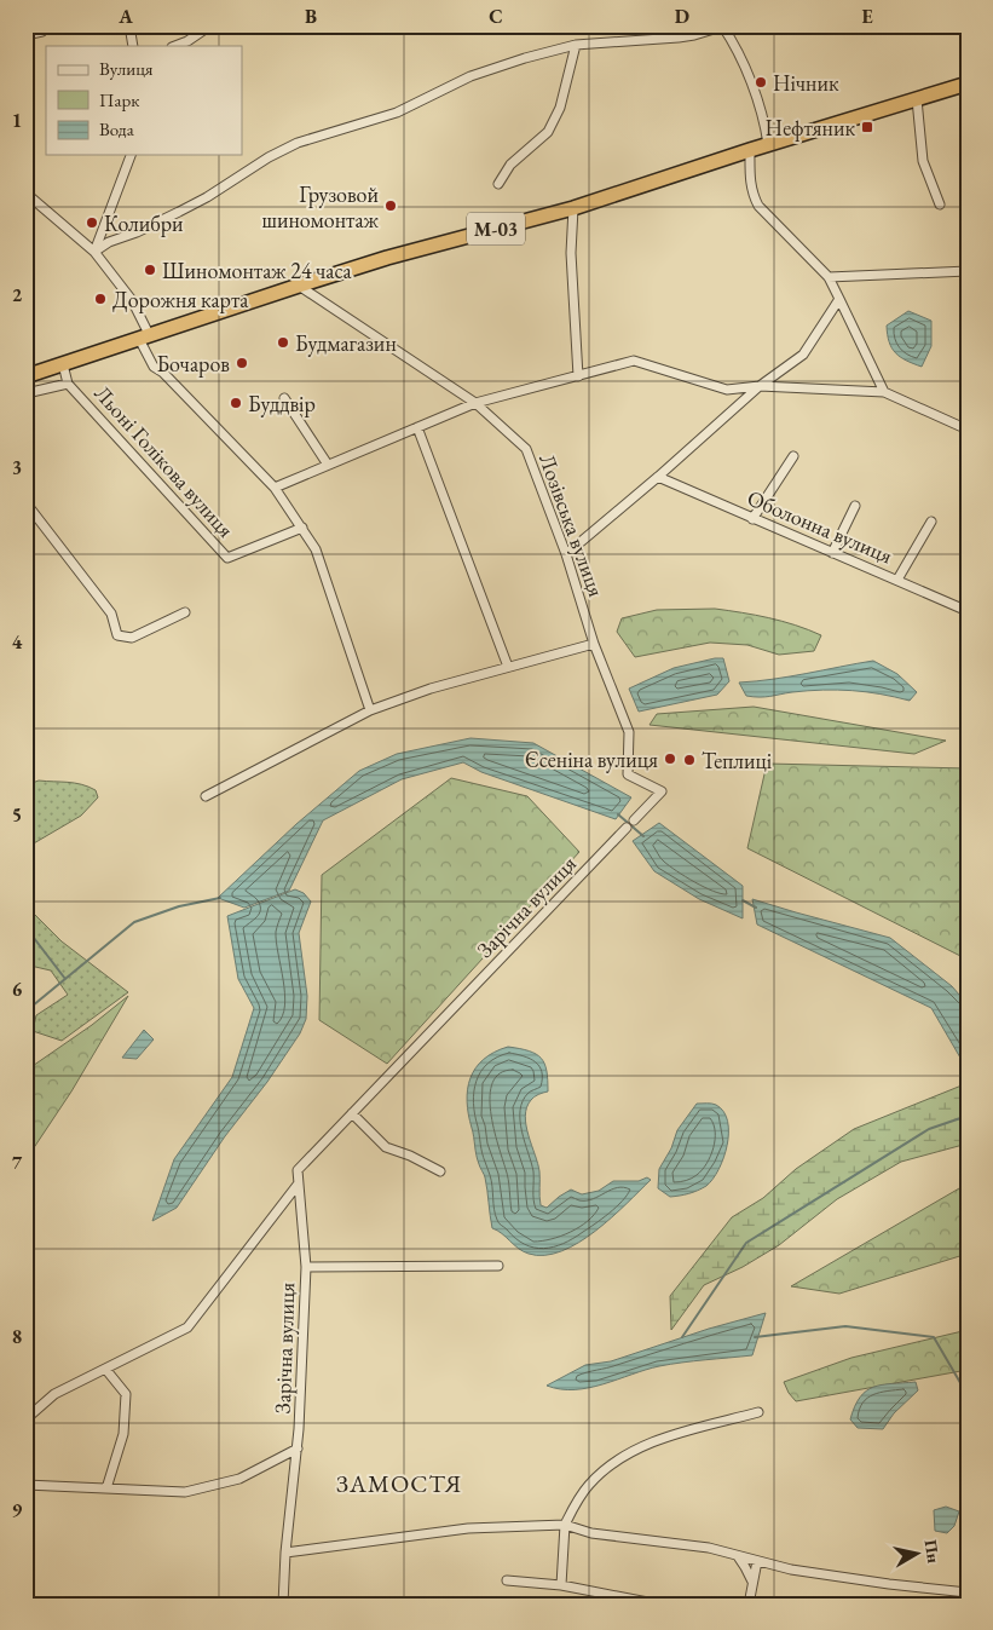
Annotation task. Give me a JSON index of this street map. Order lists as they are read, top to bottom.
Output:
{
  "streets": {
    "highway": ["М-03"],
    "street": [
      "Льоні Голікова вулиця",
      "Лозівська вулиця",
      "Оболонна вулиця",
      "Зарічна вулиця"
    ]
  },
  "crossings": [
    ["М-03", "Льоні Голікова вулиця"],
    ["М-03", "Лозівська вулиця"]
  ],
  "districts": ["ЗАМОСТЯ"],
  "places": {
    "other": [
      "Нічник",
      "Грузовой шиномонтаж",
      "Колибри",
      "Шиномонтаж 24 часа",
      "Дорожня карта",
      "Будмагазин",
      "Бочаров",
      "Буддвір",
      "Єсеніна вулиця",
      "Теплиці"
    ],
    "transit": ["Нефтяник"]
  },
  "legend": ["Вулиця", "Парк", "Вода"],
  "north": "right",
  "grid": {
    "columns": [
      "A",
      "B",
      "C",
      "D",
      "E"
    ],
    "rows": [
      "1",
      "2",
      "3",
      "4",
      "5",
      "6",
      "7",
      "8",
      "9"
    ]
  }
}
